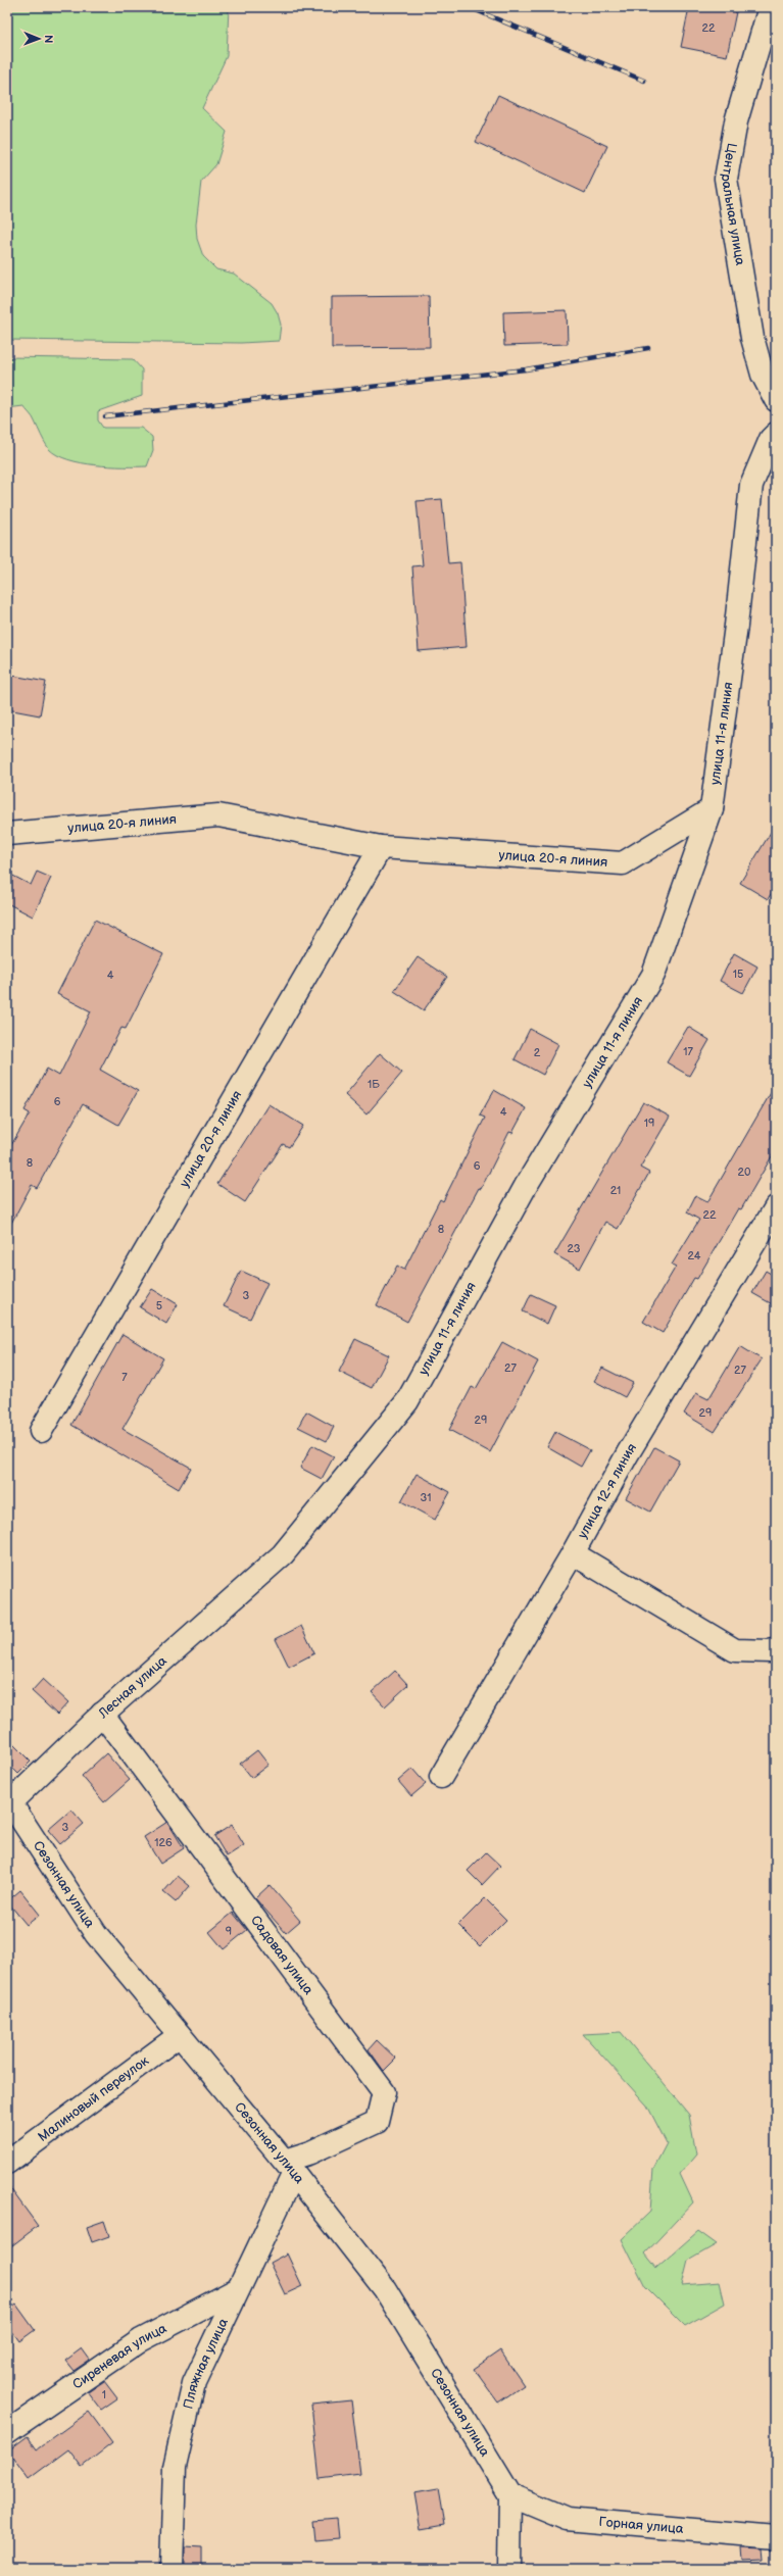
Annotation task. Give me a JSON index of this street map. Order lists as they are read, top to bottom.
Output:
{
  "streets": {
    "street": [
      "Центральная улица",
      "улица 11-я линия",
      "улица 20-я линия",
      "улица 12-я линия",
      "Лесная улица",
      "Сезонная улица",
      "Садовая улица",
      "Малиновый переулок",
      "Сиреневая улица",
      "Пляжная улица",
      "Горная улица"
    ]
  },
  "crossings": [
    ["улица 11-я линия", "улица 20-я линия"],
    ["улица 11-я линия", "Лесная улица"],
    ["Лесная улица", "Сезонная улица"],
    ["Лесная улица", "Садовая улица"],
    ["Сезонная улица", "Садовая улица"],
    ["Сезонная улица", "Малиновый переулок"],
    ["Сезонная улица", "Пляжная улица"],
    ["Сезонная улица", "Горная улица"],
    ["Садовая улица", "Пляжная улица"],
    ["Сиреневая улица", "Пляжная улица"]
  ],
  "house_numbers": [
    "22",
    "15",
    "4",
    "17",
    "2",
    "1Б",
    "6",
    "4",
    "19",
    "8",
    "6",
    "20",
    "21",
    "22",
    "8",
    "23",
    "24",
    "3",
    "5",
    "27",
    "27",
    "7",
    "29",
    "29",
    "31",
    "3",
    "126",
    "9",
    "1"
  ],
  "north": "right"
}
